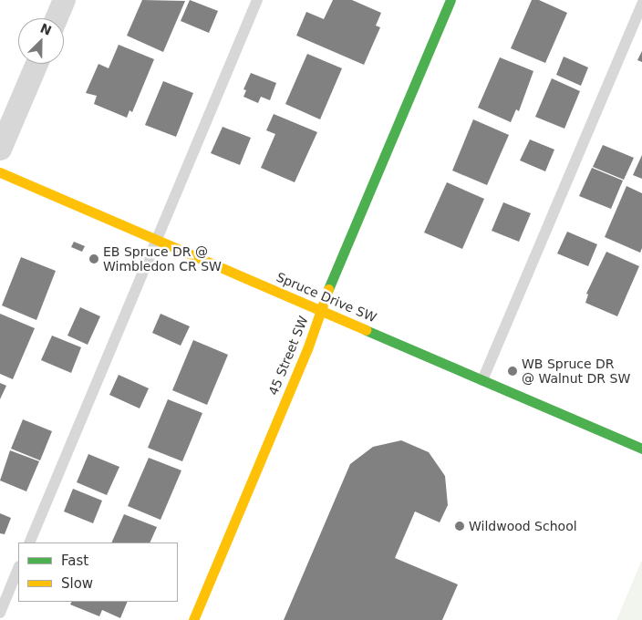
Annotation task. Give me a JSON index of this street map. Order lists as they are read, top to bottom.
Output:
{
  "streets": {
    "street": ["Spruce Drive SW", "45 Street SW"]
  },
  "crossings": [
    ["Spruce Drive SW", "45 Street SW"]
  ],
  "places": ["EB Spruce DR @ Wimbledon CR SW", "WB Spruce DR @ Walnut DR SW", "Wildwood School"],
  "legend": ["Fast", "Slow"],
  "north": "top right"
}
